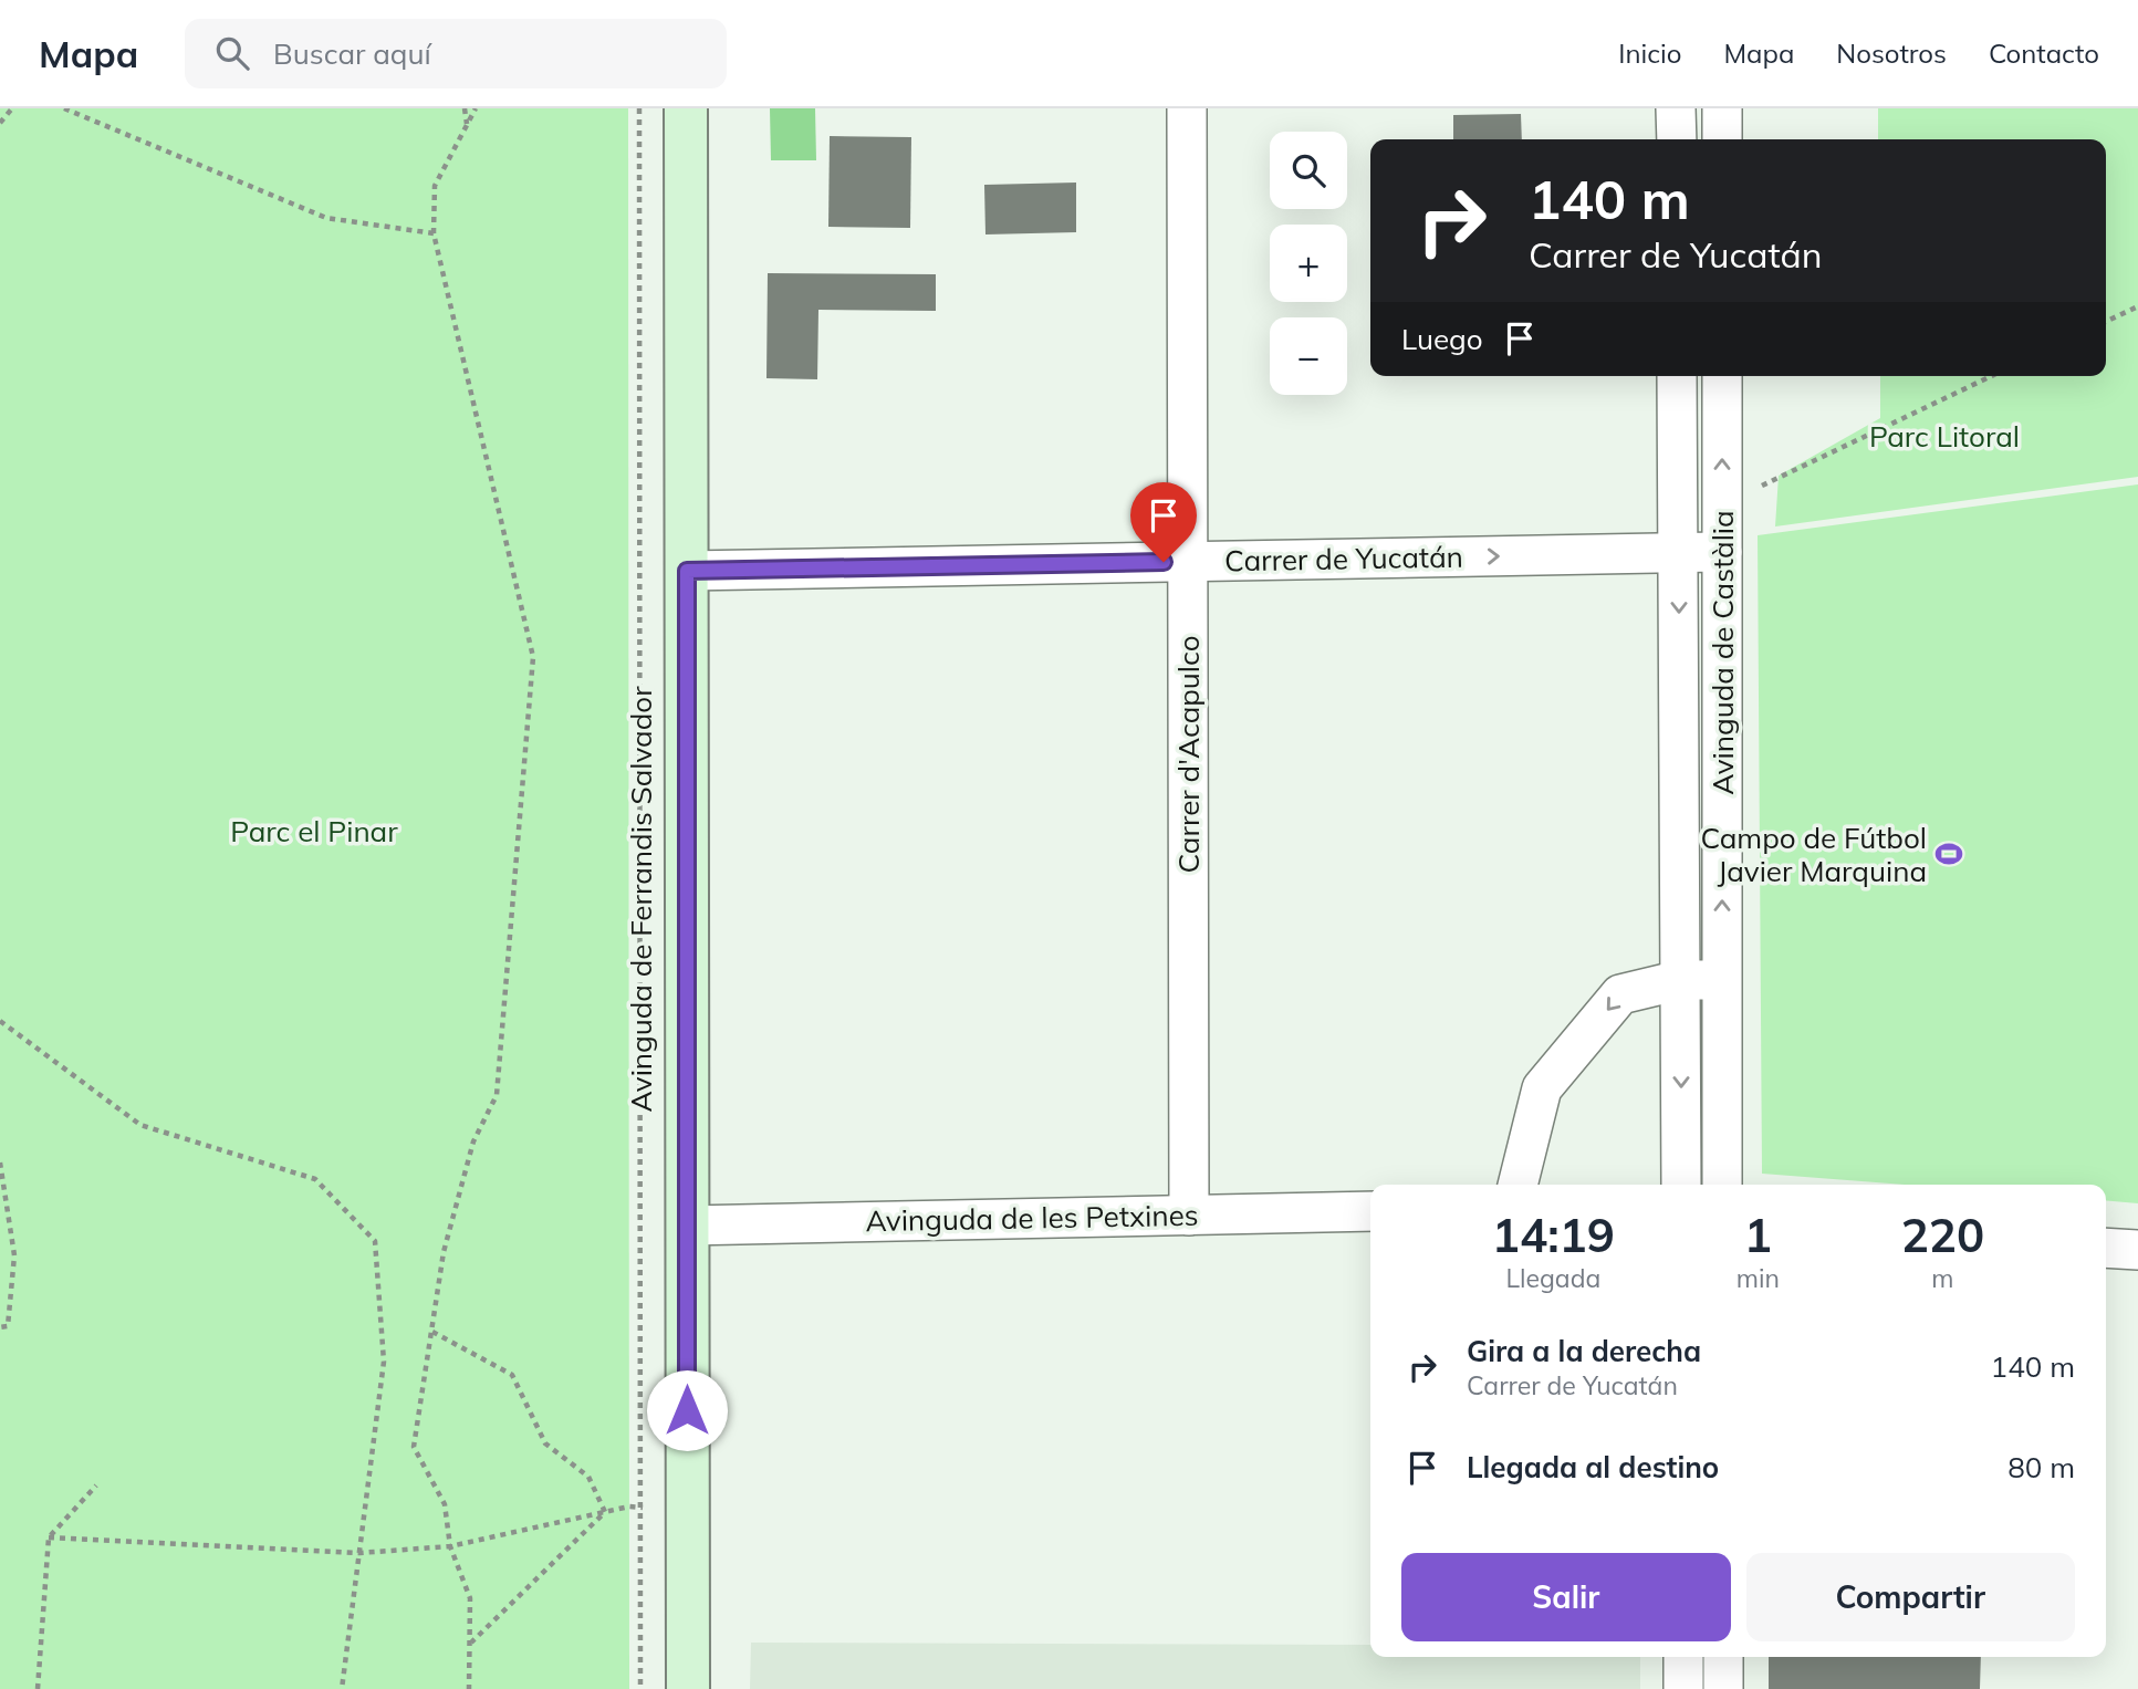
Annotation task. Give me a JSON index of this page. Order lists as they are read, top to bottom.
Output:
{
  "streets": {
    "street": [
      "Carrer de Yucatán",
      "Avinguda de Castàlia",
      "Carrer d'Acapulco",
      "Avinguda de Ferrandis Salvador",
      "Avinguda de les Petxines"
    ]
  },
  "crossings": [
    ["Carrer de Yucatán", "Avinguda de Castàlia"],
    ["Carrer de Yucatán", "Carrer d'Acapulco"],
    ["Carrer de Yucatán", "Avinguda de Ferrandis Salvador"],
    ["Carrer d'Acapulco", "Avinguda de les Petxines"],
    ["Avinguda de Ferrandis Salvador", "Avinguda de les Petxines"]
  ],
  "one_way": ["Carrer de Yucatán"],
  "parks": ["Parc Litoral", "Parc el Pinar"],
  "places": {
    "sports": ["Campo de Fútbol Javier Marquina"]
  },
  "page": {
    "header": "Mapa",
    "search": "Buscar aquí",
    "nav": [
      "Inicio",
      "Mapa",
      "Nosotros",
      "Contacto"
    ],
    "map_buttons": ["+", "−"],
    "turn": ["140 m", "Carrer de Yucatán"],
    "then": "Luego",
    "eta": [
      "14:19",
      "Llegada",
      "1",
      "min",
      "220",
      "m"
    ],
    "list": [
      {
        "name": "Gira a la derecha",
        "note": "Carrer de Yucatán",
        "value": "140 m"
      },
      {
        "name": "Llegada al destino",
        "value": "80 m"
      }
    ],
    "buttons": ["Salir", "Compartir"]
  }
}
